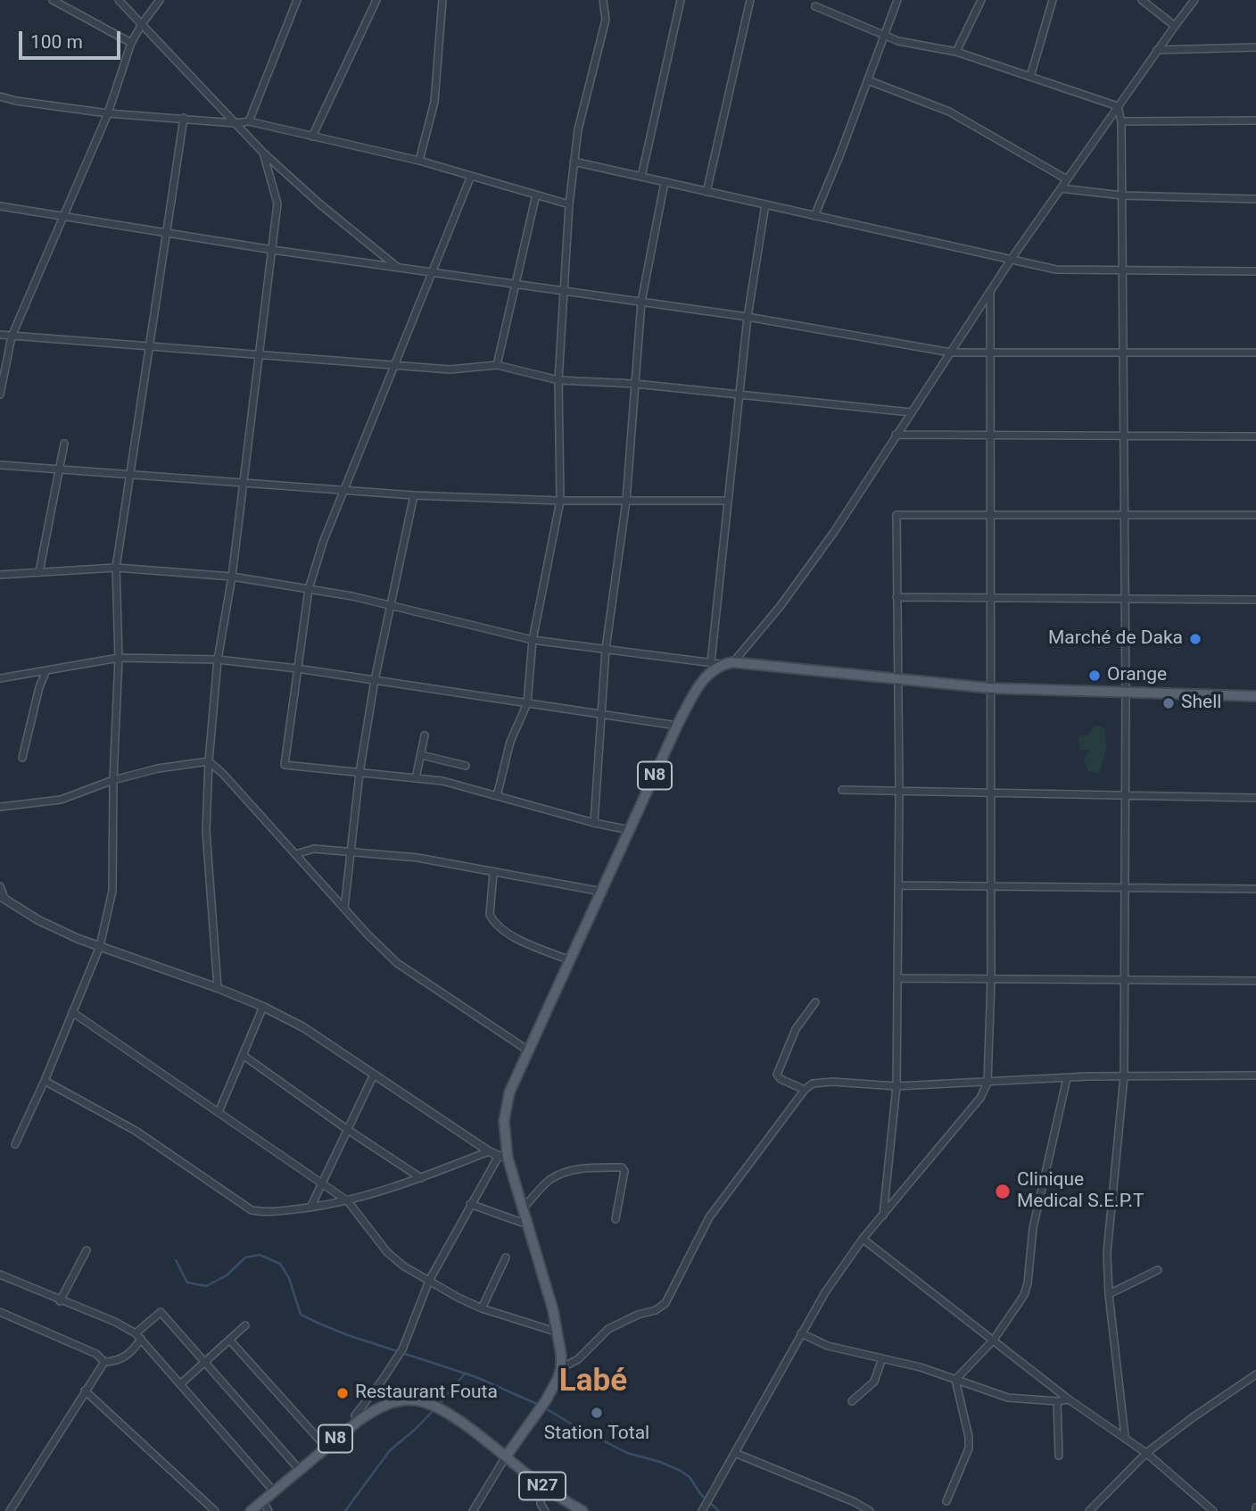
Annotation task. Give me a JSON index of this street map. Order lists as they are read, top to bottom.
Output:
{
  "streets": {
    "main road": ["N8", "N27"]
  },
  "crossings": [
    ["N8", "N27"]
  ],
  "districts": ["Labé"],
  "places": [
    "Marché de Daka",
    "Orange",
    "Shell",
    "Clinique Medical S.E.P.T",
    "Restaurant Fouta",
    "Station Total"
  ],
  "scale_bar": "100 m"
}
